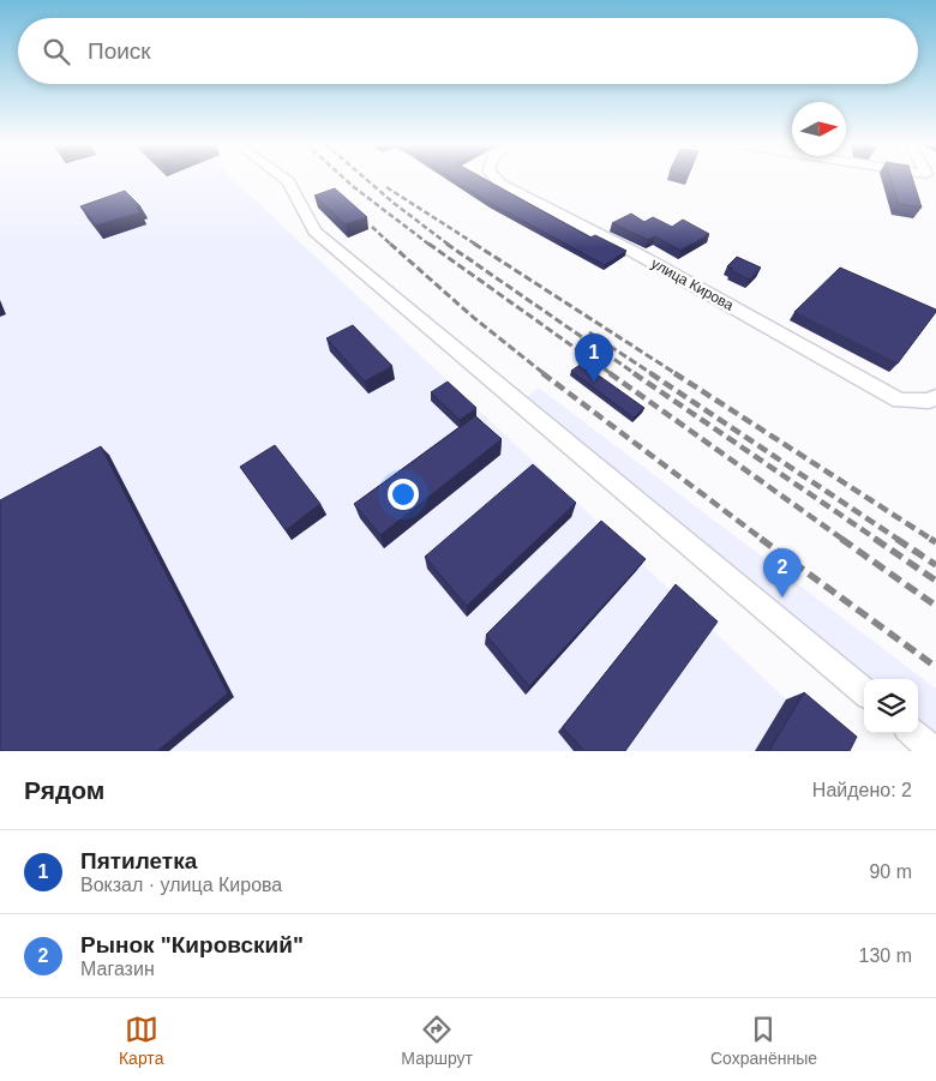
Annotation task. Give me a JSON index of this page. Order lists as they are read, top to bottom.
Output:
{
  "streets": {
    "street": ["улица Кирова"]
  },
  "north": "right",
  "page": {
    "search": "Поиск",
    "pins": ["1", "2"],
    "heading": ["Рядом", "Найдено: 2"],
    "list": [
      {
        "mark": "1",
        "name": "Пятилетка",
        "note": "Вокзал · улица Кирова",
        "value": "90 m"
      },
      {
        "mark": "2",
        "name": "Рынок \"Кировский\"",
        "note": "Магазин",
        "value": "130 m"
      }
    ],
    "nav": ["Карта", "Маршрут", "Сохранённые"]
  }
}
